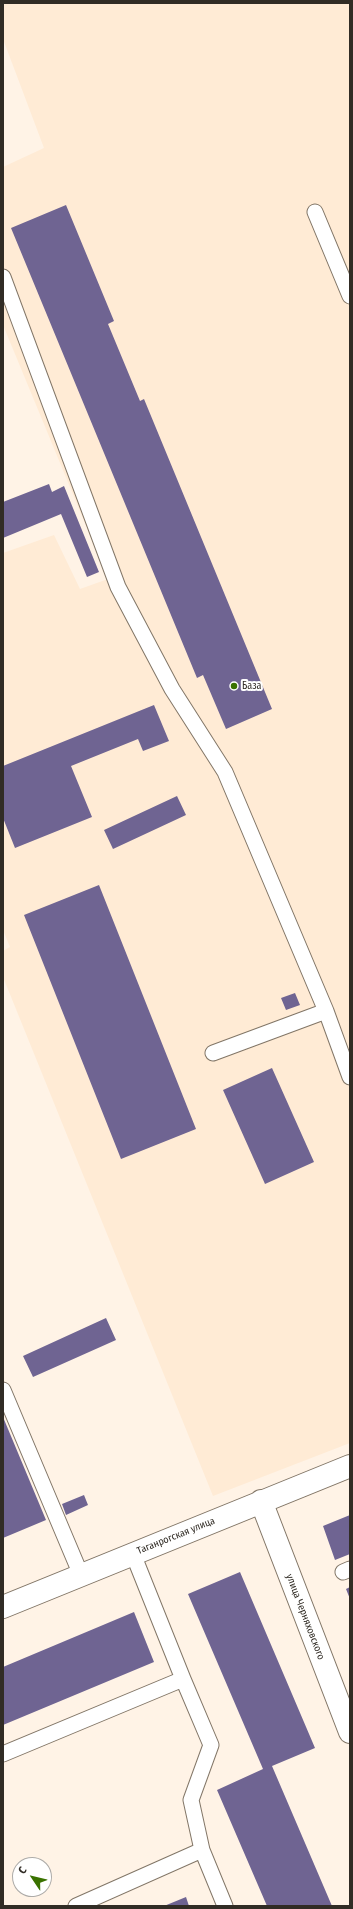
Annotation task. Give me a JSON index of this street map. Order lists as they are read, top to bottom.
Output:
{
  "streets": {
    "street": ["Таганрогская улица", "улица Черняховского"]
  },
  "crossings": [
    ["Таганрогская улица", "улица Черняховского"]
  ],
  "places": ["База"],
  "north": "top left"
}
